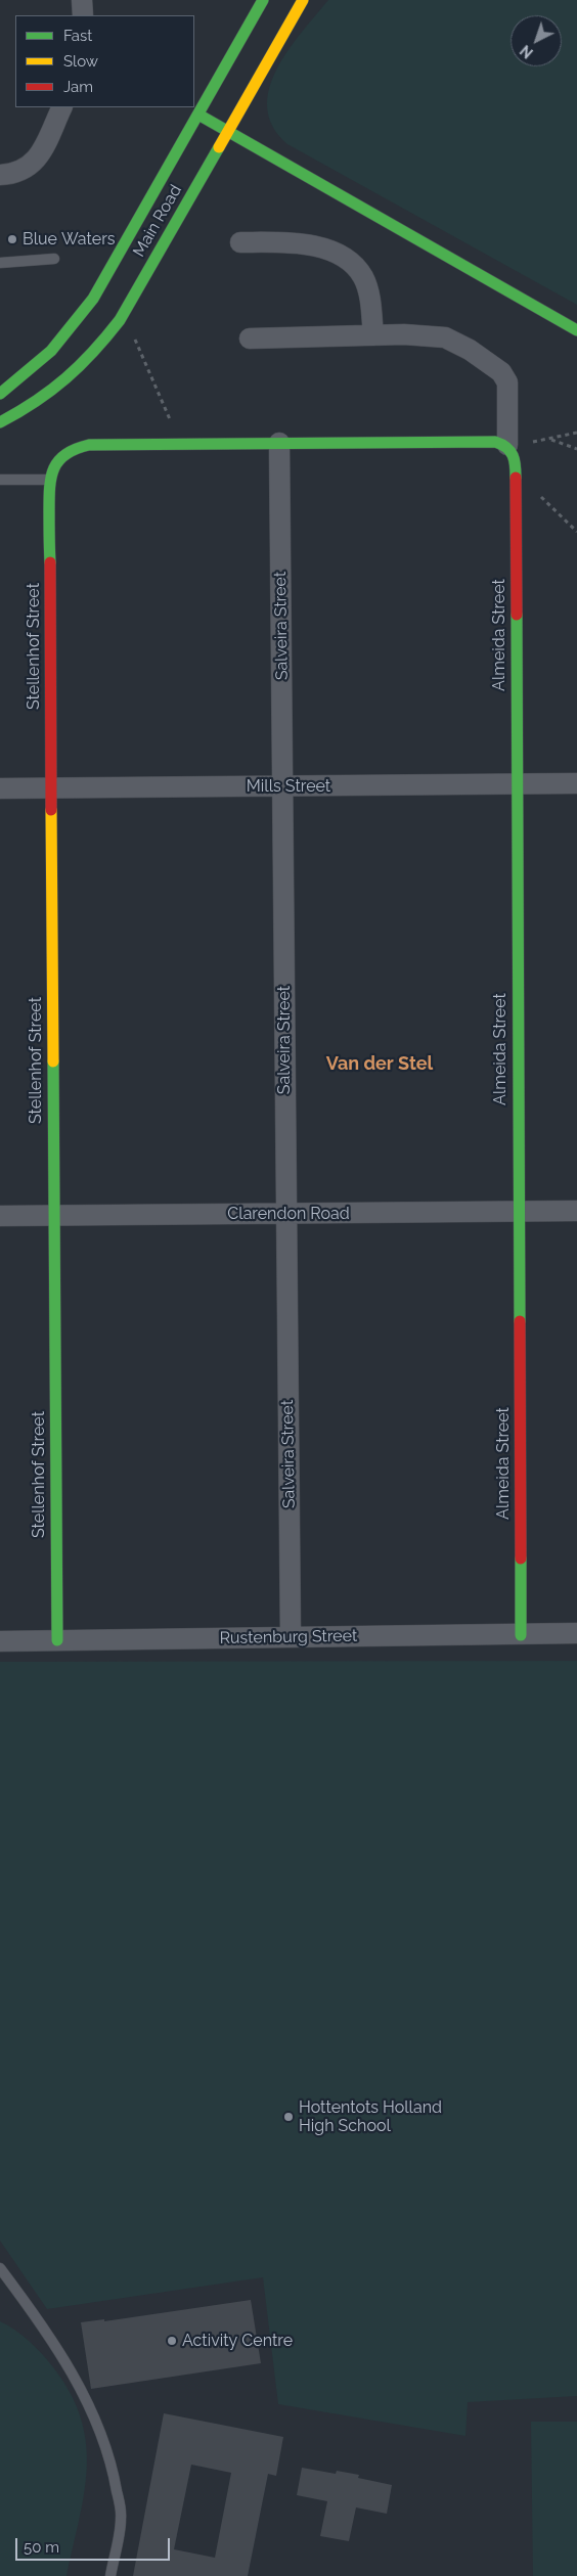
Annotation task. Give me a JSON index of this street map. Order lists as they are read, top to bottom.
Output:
{
  "streets": {
    "main road": ["Main Road", "Almeida Street", "Stellenhof Street"],
    "street": [
      "Salveira Street",
      "Mills Street",
      "Clarendon Road",
      "Rustenburg Street"
    ]
  },
  "crossings": [
    ["Salveira Street", "Mills Street"],
    ["Salveira Street", "Clarendon Road"],
    ["Salveira Street", "Rustenburg Street"],
    ["Almeida Street", "Mills Street"],
    ["Almeida Street", "Clarendon Road"],
    ["Almeida Street", "Rustenburg Street"],
    ["Stellenhof Street", "Mills Street"],
    ["Stellenhof Street", "Clarendon Road"],
    ["Stellenhof Street", "Rustenburg Street"]
  ],
  "districts": ["Van der Stel"],
  "places": ["Blue Waters", "Hottentots Holland High School", "Activity Centre"],
  "legend": ["Fast", "Slow", "Jam"],
  "scale_bar": "50 m",
  "north": "bottom left"
}
